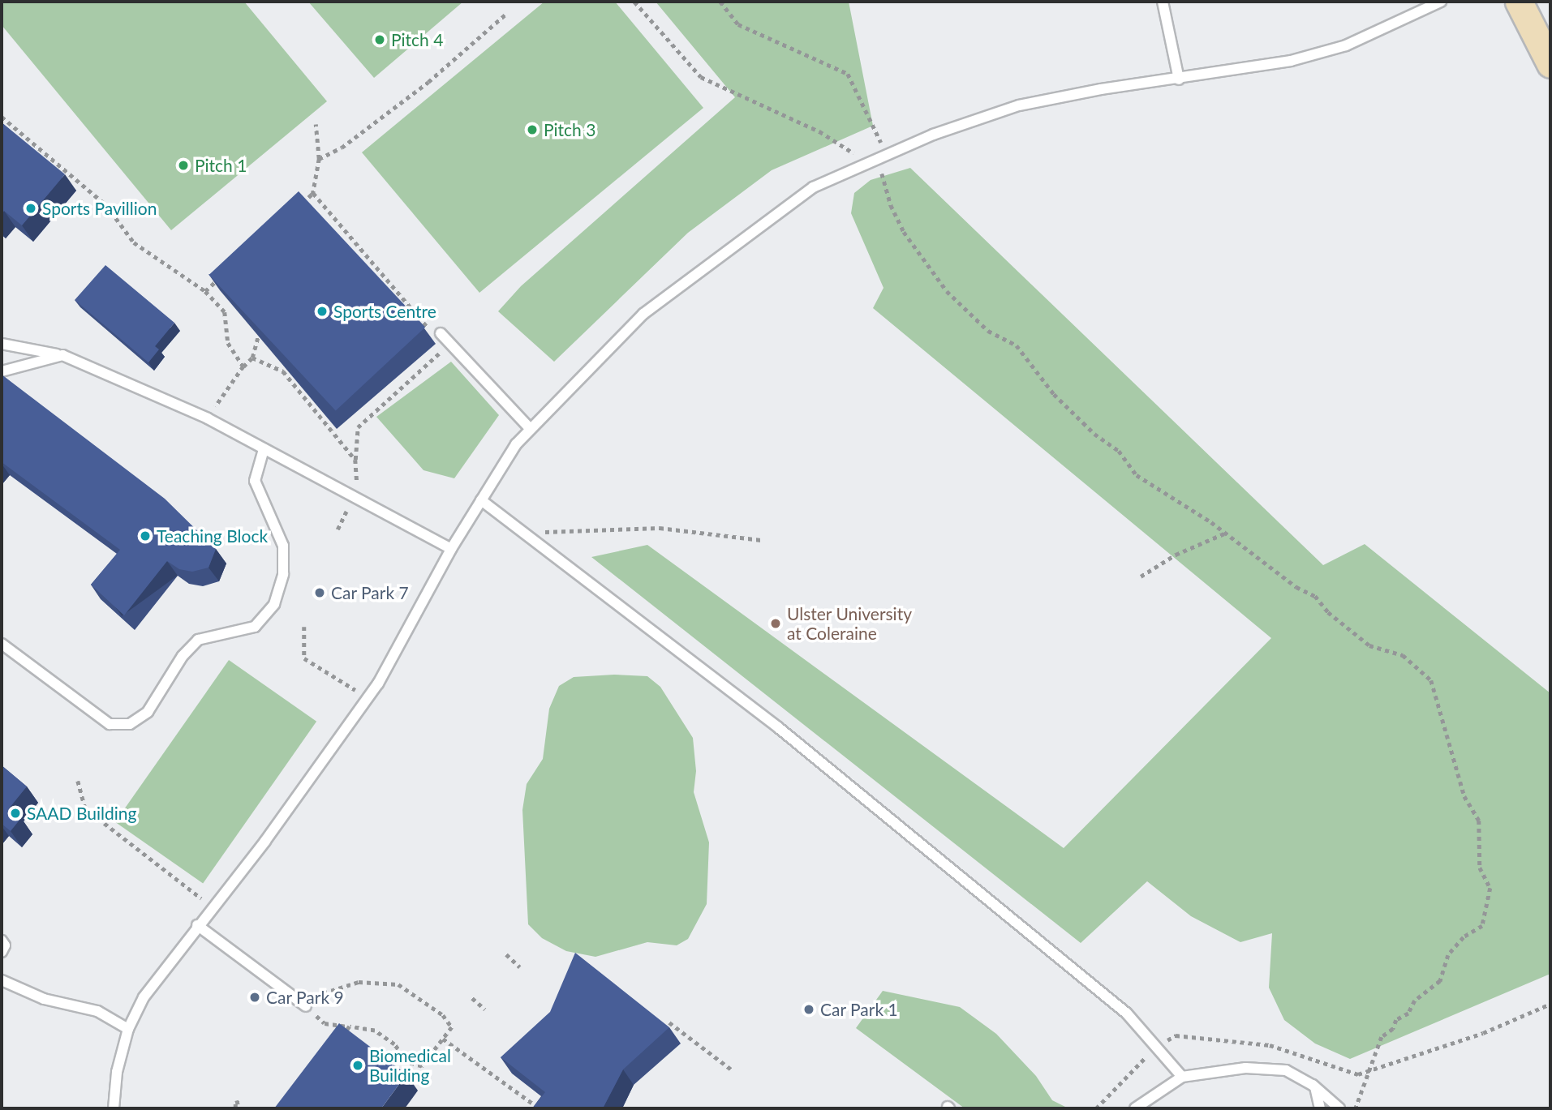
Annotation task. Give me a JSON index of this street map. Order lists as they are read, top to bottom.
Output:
{
  "places": [
    "Pitch 4",
    "Pitch 3",
    "Pitch 1",
    "Sports Pavillion",
    "Sports Centre",
    "Teaching Block",
    "Car Park 7",
    "Ulster University at Coleraine",
    "SAAD Building",
    "Car Park 9",
    "Car Park 1",
    "Biomedical Building"
  ]
}
